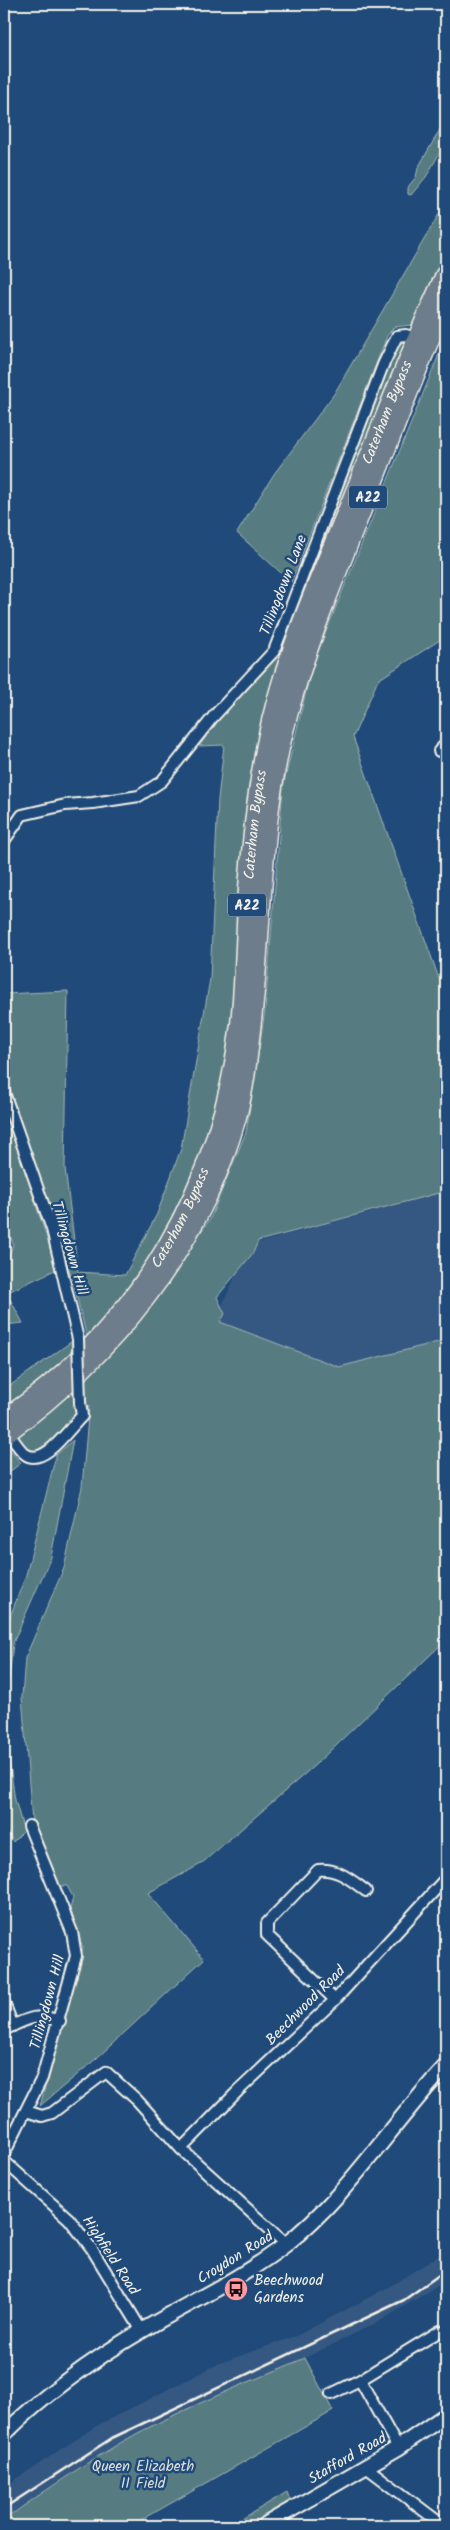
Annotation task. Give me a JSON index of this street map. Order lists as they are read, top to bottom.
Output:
{
  "streets": {
    "highway": ["Caterham Bypass", "A22"],
    "main road": ["Croydon Road", "Stafford Road"],
    "street": [
      "Tillingdown Lane",
      "Tillingdown Hill",
      "Beechwood Road",
      "Highfield Road"
    ]
  },
  "crossings": [
    ["Caterham Bypass", "Tillingdown Lane"],
    ["Caterham Bypass", "Tillingdown Hill"],
    ["Highfield Road", "Croydon Road"]
  ],
  "parks": ["Queen Elizabeth II Field"],
  "places": {
    "bus stop": ["Beechwood Gardens"]
  }
}
